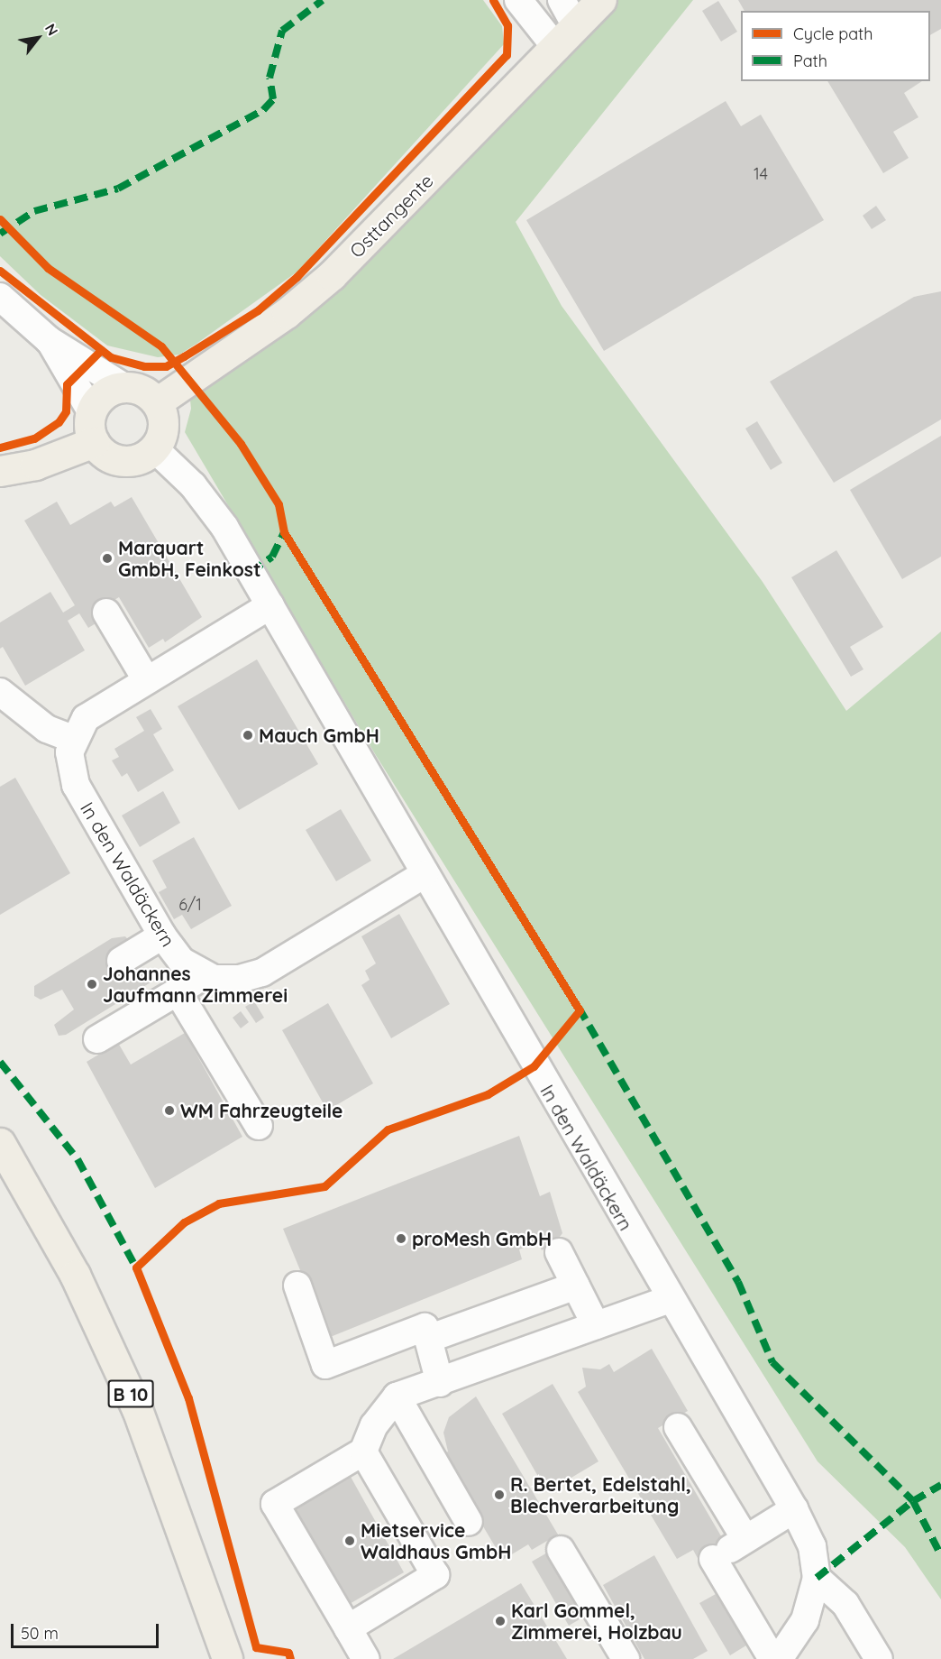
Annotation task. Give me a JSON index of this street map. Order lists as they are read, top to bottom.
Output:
{
  "streets": {
    "main road": ["Osttangente", "B 10"],
    "street": ["In den Waldäckern"]
  },
  "crossings": [
    ["Osttangente", "In den Waldäckern"]
  ],
  "places": [
    "Marquart GmbH, Feinkost",
    "Mauch GmbH",
    "Johannes Jaufmann Zimmerei",
    "WM Fahrzeugteile",
    "proMesh GmbH",
    "R. Bertet, Edelstahl, Blechverarbeitung",
    "Mietservice Waldhaus GmbH",
    "Karl Gommel, Zimmerei, Holzbau"
  ],
  "house_numbers": ["14", "6/1"],
  "legend": ["Cycle path", "Path"],
  "scale_bar": "50 m",
  "north": "top right"
}
